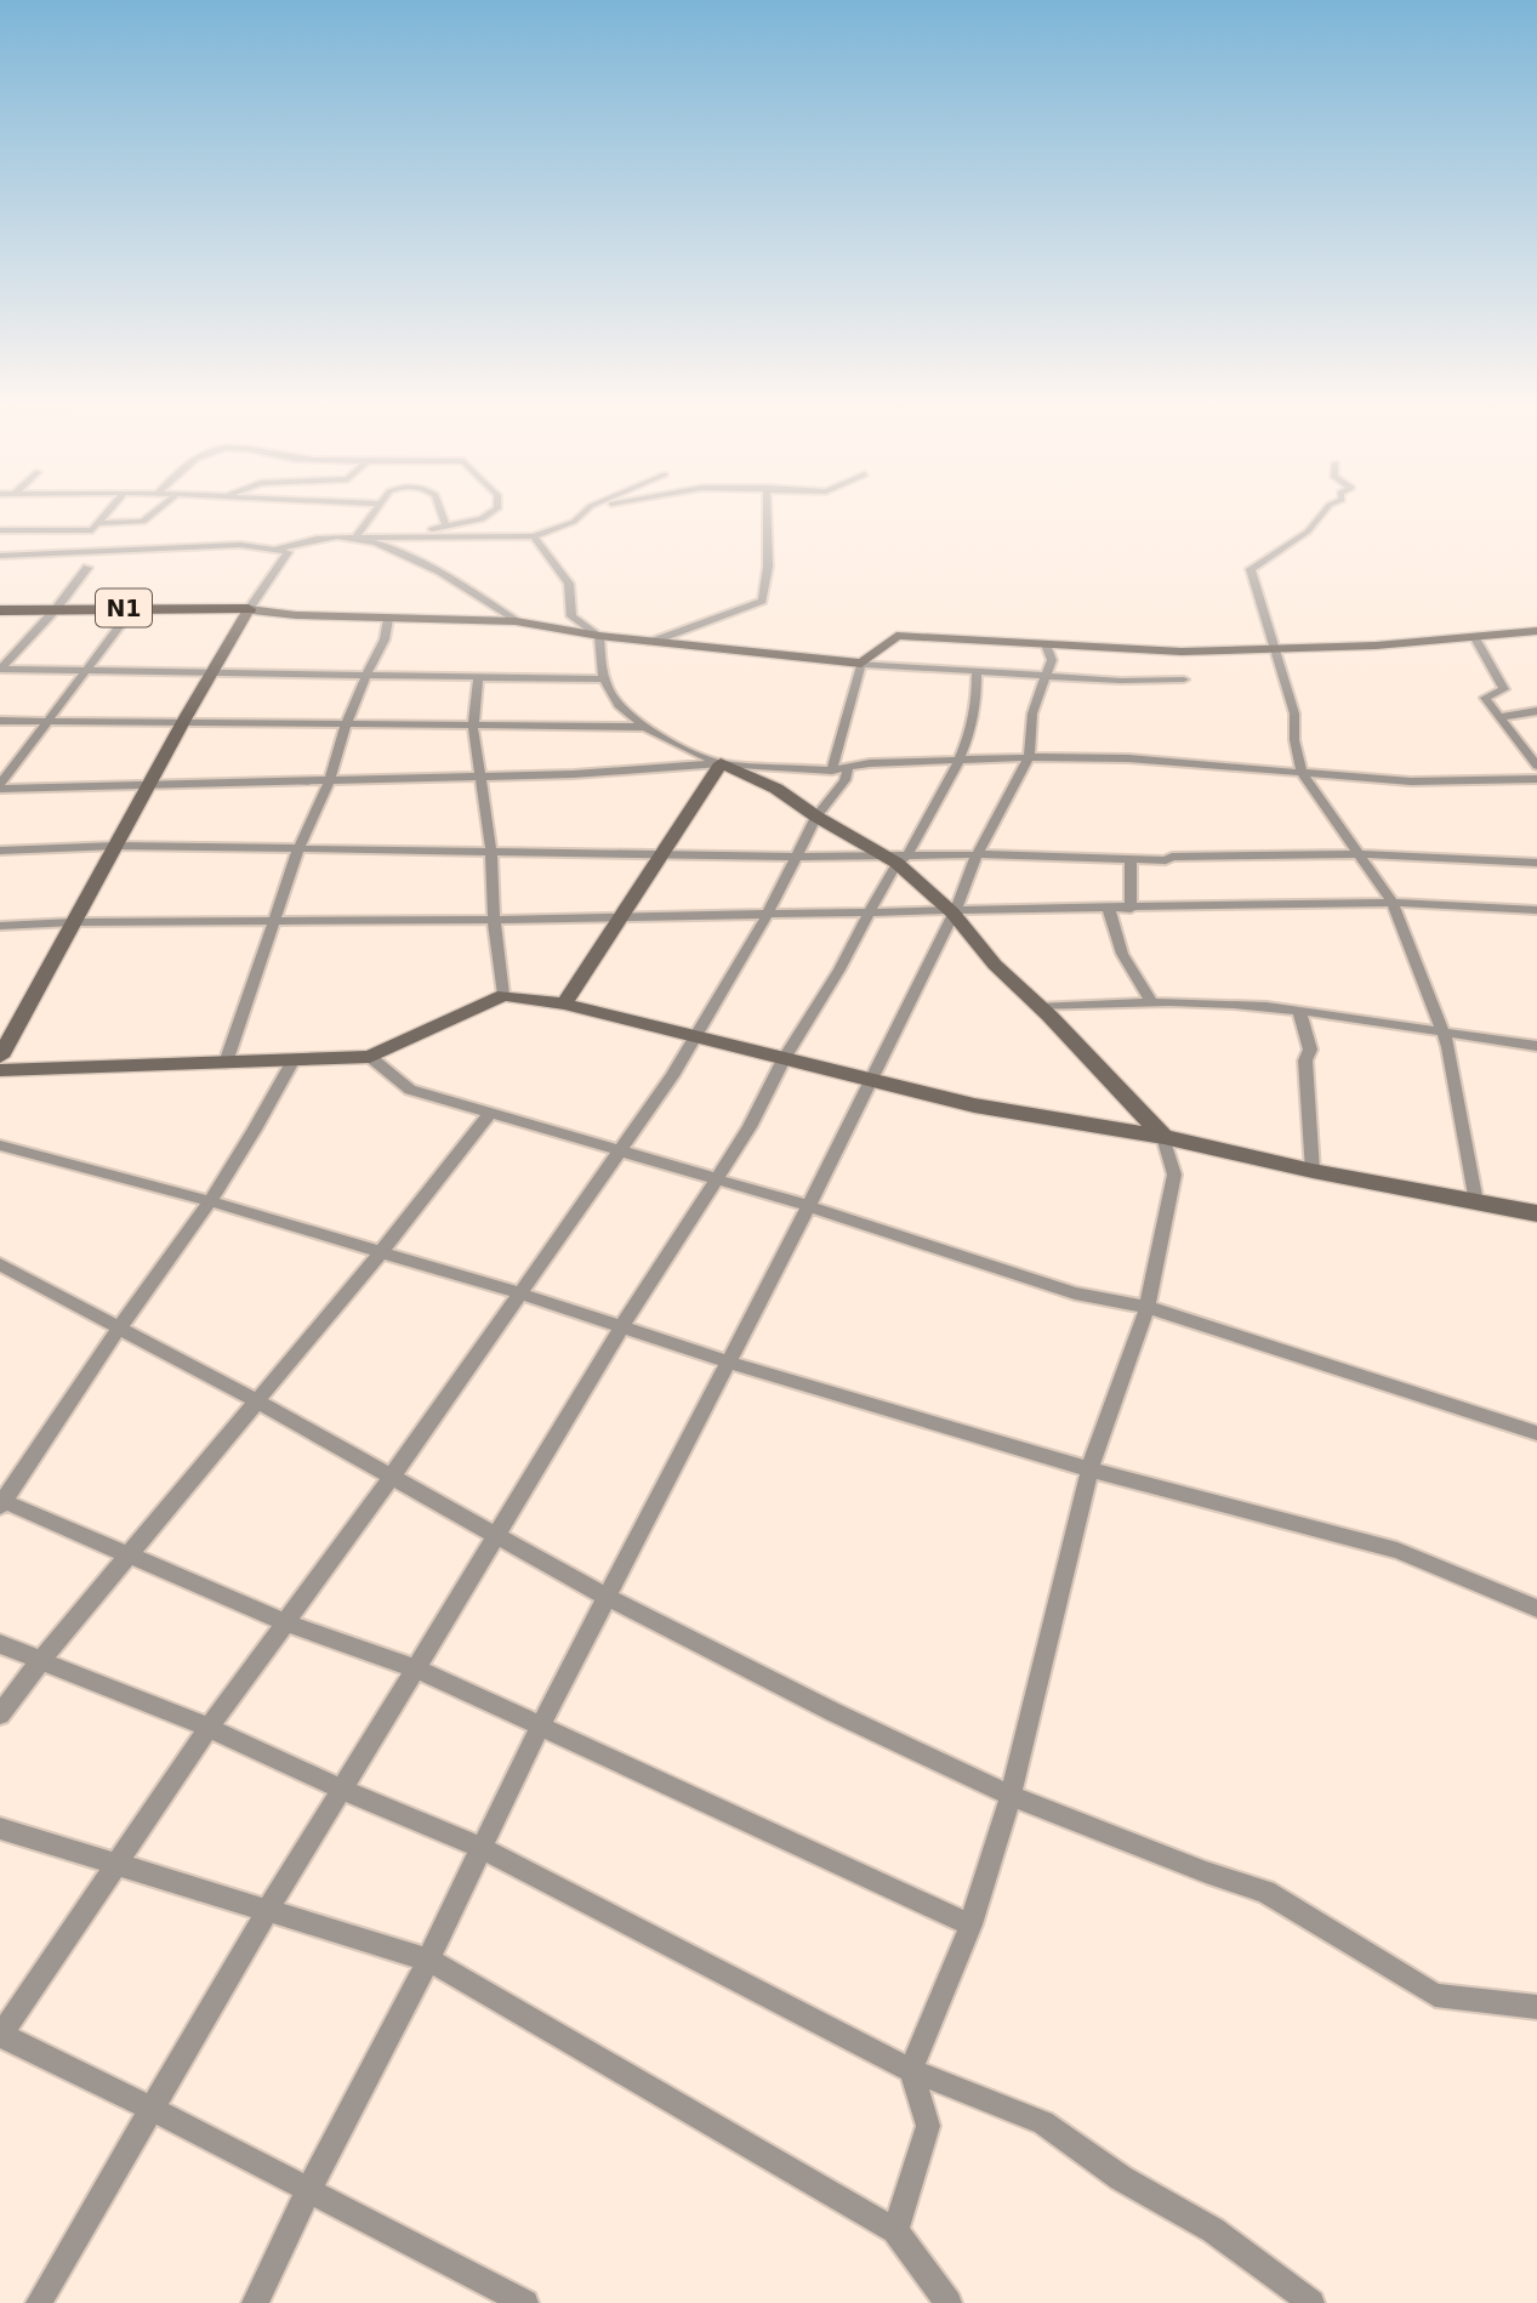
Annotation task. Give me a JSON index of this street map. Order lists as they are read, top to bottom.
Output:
{
  "streets": {
    "highway": ["N1"]
  }
}
